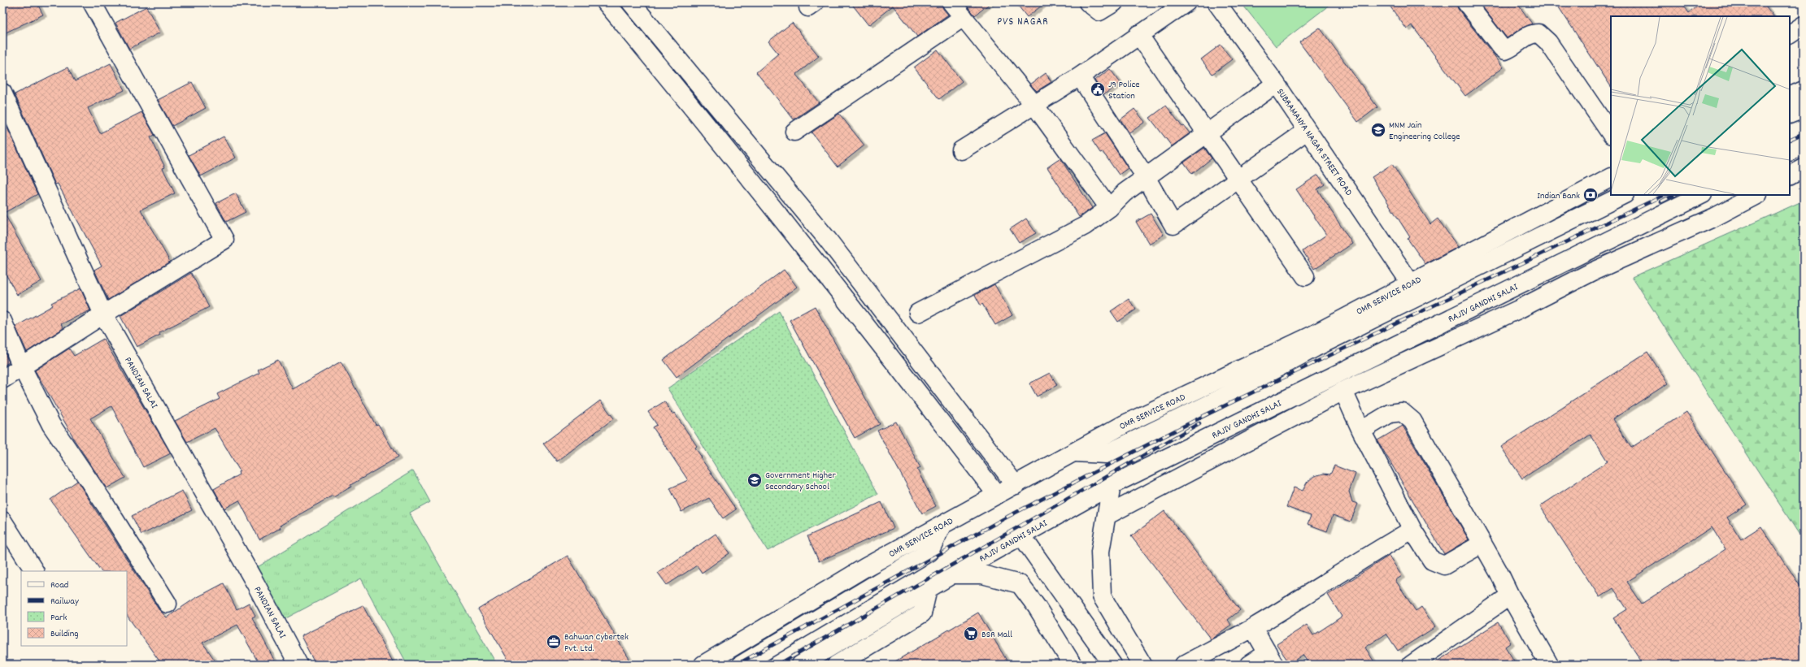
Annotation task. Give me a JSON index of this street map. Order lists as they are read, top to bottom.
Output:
{
  "streets": {
    "street": [
      "SUBRAMANYA NAGAR STREET ROAD",
      "OMR SERVICE ROAD",
      "RAJIV GANDHI SALAI",
      "PANDIAN SALAI"
    ]
  },
  "crossings": [
    ["SUBRAMANYA NAGAR STREET ROAD", "OMR SERVICE ROAD"]
  ],
  "districts": ["PVS NAGAR"],
  "places": {
    "public building": ["J9 Police Station"],
    "school or university": ["MNM Jain Engineering College", "Government Higher Secondary School"],
    "bank": ["Indian Bank"],
    "supermarket": ["BSR Mall"],
    "office": ["Bahwan Cybertek Pvt. Ltd."]
  },
  "legend": [
    "Road",
    "Railway",
    "Park",
    "Building"
  ]
}
